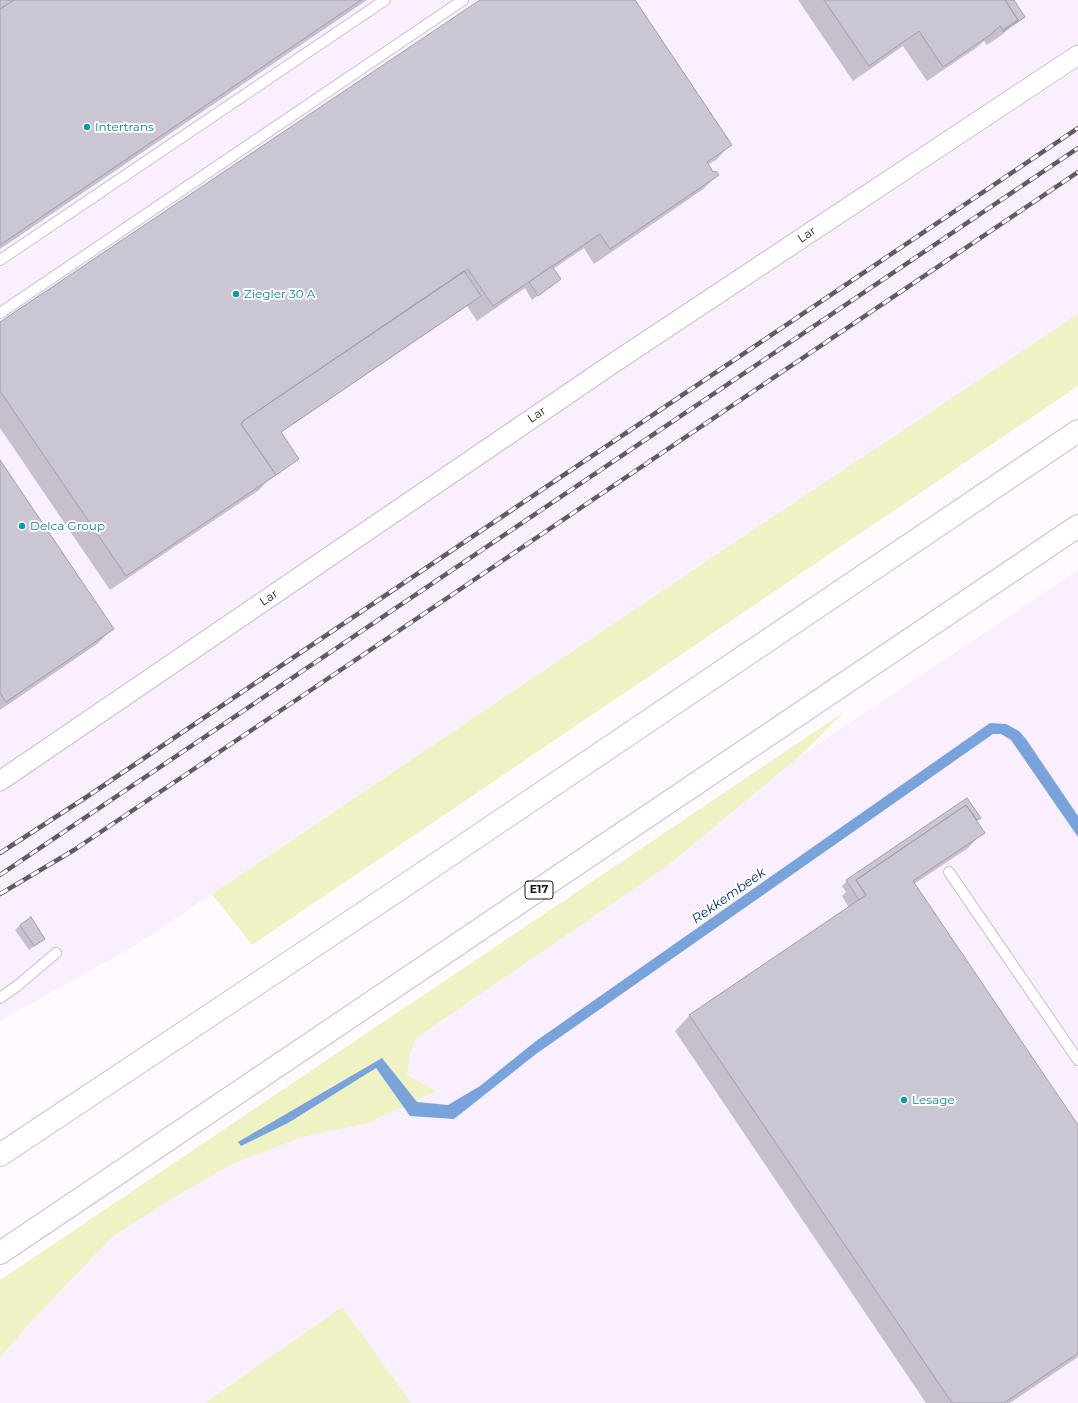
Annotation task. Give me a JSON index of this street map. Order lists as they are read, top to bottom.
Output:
{
  "streets": {
    "highway": ["E17"],
    "street": ["Lar"]
  },
  "water": ["Rekkembeek"],
  "places": [
    "Intertrans",
    "Ziegler 30 A",
    "Delca Group",
    "Lesage"
  ]
}
